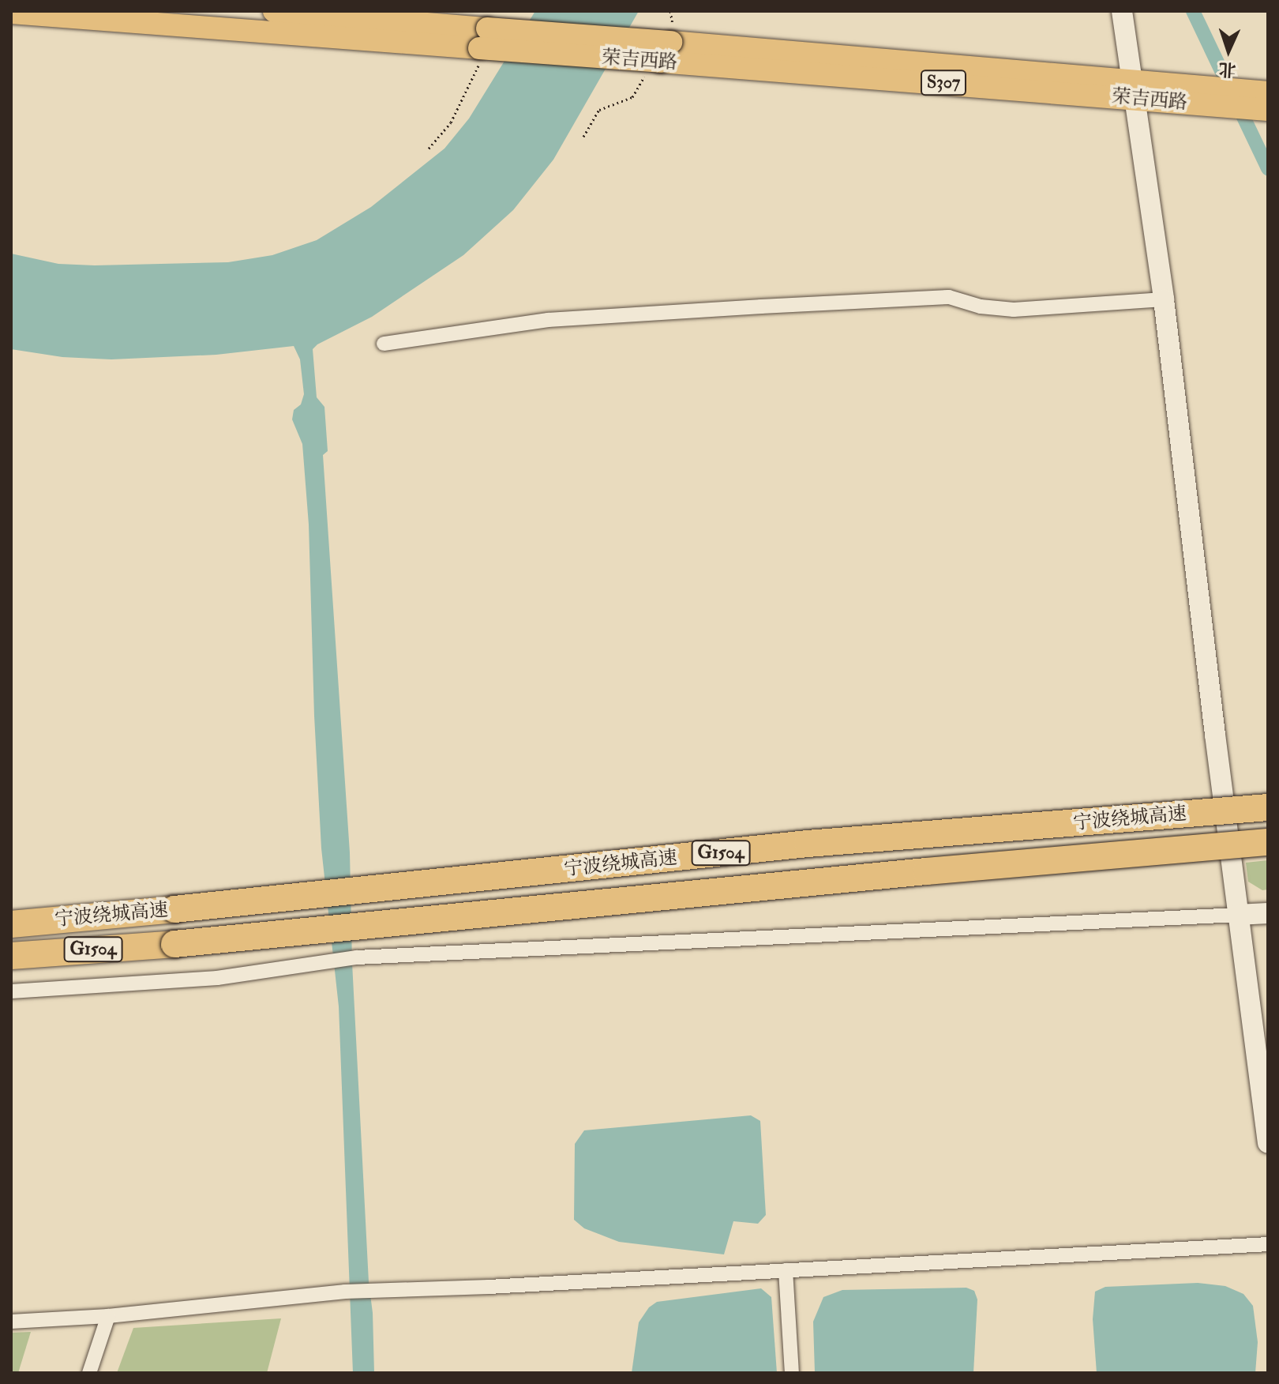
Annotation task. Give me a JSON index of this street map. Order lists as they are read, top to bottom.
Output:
{
  "streets": {
    "highway": ["宁波绕城高速", "G1504"],
    "main road": ["荣吉西路", "S307"]
  },
  "north": "bottom"
}
